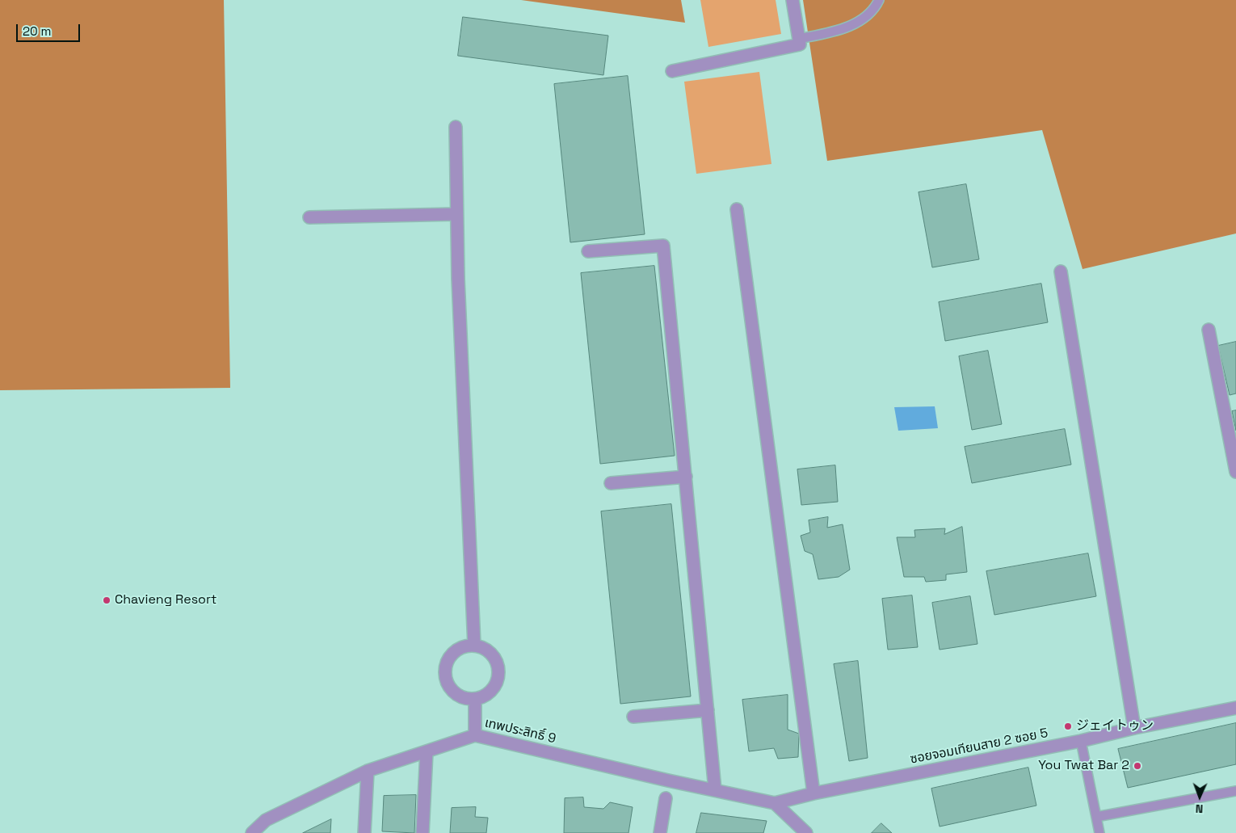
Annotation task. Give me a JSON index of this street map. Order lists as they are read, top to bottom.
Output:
{
  "streets": {
    "street": ["เทพประสิทธิ์ 9", "ซอยจอมเทียนสาย 2 ซอย 5"]
  },
  "crossings": [
    ["เทพประสิทธิ์ 9", "ซอยจอมเทียนสาย 2 ซอย 5"]
  ],
  "places": ["Chavieng Resort", "ジェイトゥン", "You Twat Bar 2"],
  "scale_bar": "20 m",
  "north": "bottom"
}
